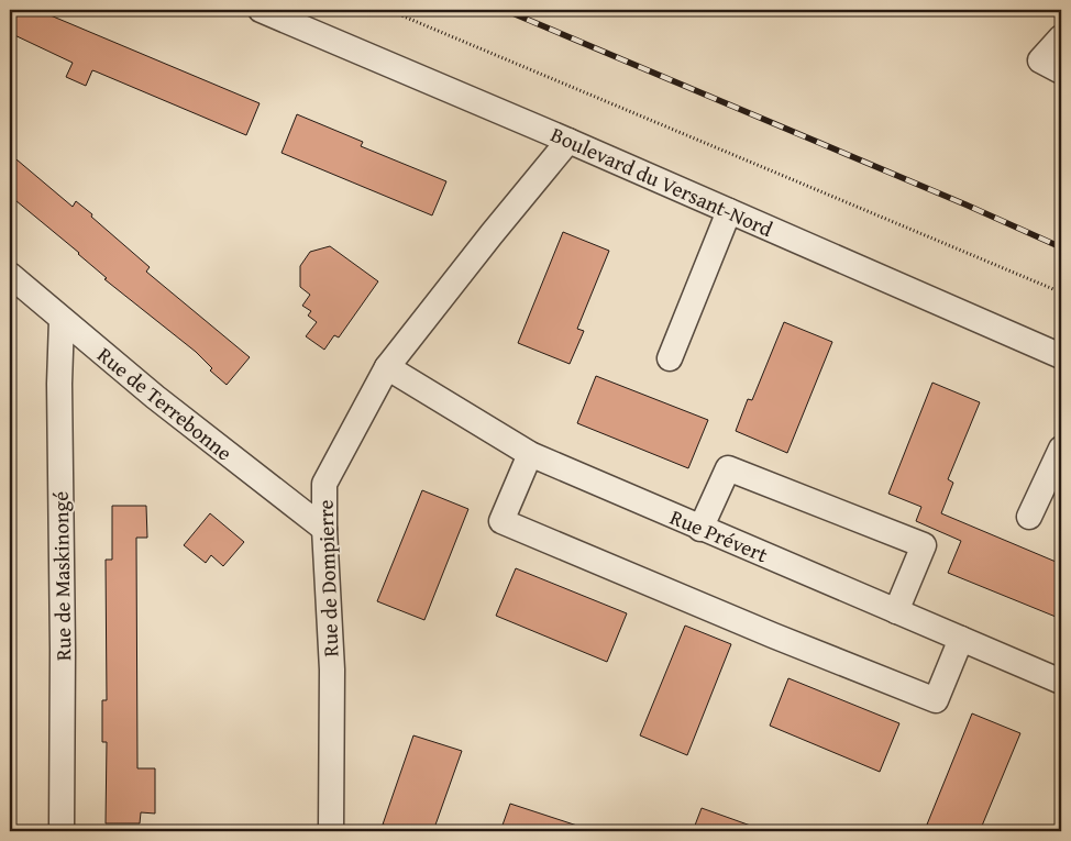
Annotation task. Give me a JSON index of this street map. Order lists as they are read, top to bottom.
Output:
{
  "streets": {
    "street": [
      "Boulevard du Versant-Nord",
      "Rue de Terrebonne",
      "Rue Prévert",
      "Rue de Maskinongé",
      "Rue de Dompierre"
    ]
  },
  "crossings": [
    ["Boulevard du Versant-Nord", "Rue de Dompierre"],
    ["Rue de Terrebonne", "Rue de Maskinongé"],
    ["Rue de Terrebonne", "Rue de Dompierre"],
    ["Rue Prévert", "Rue de Dompierre"]
  ]
}
